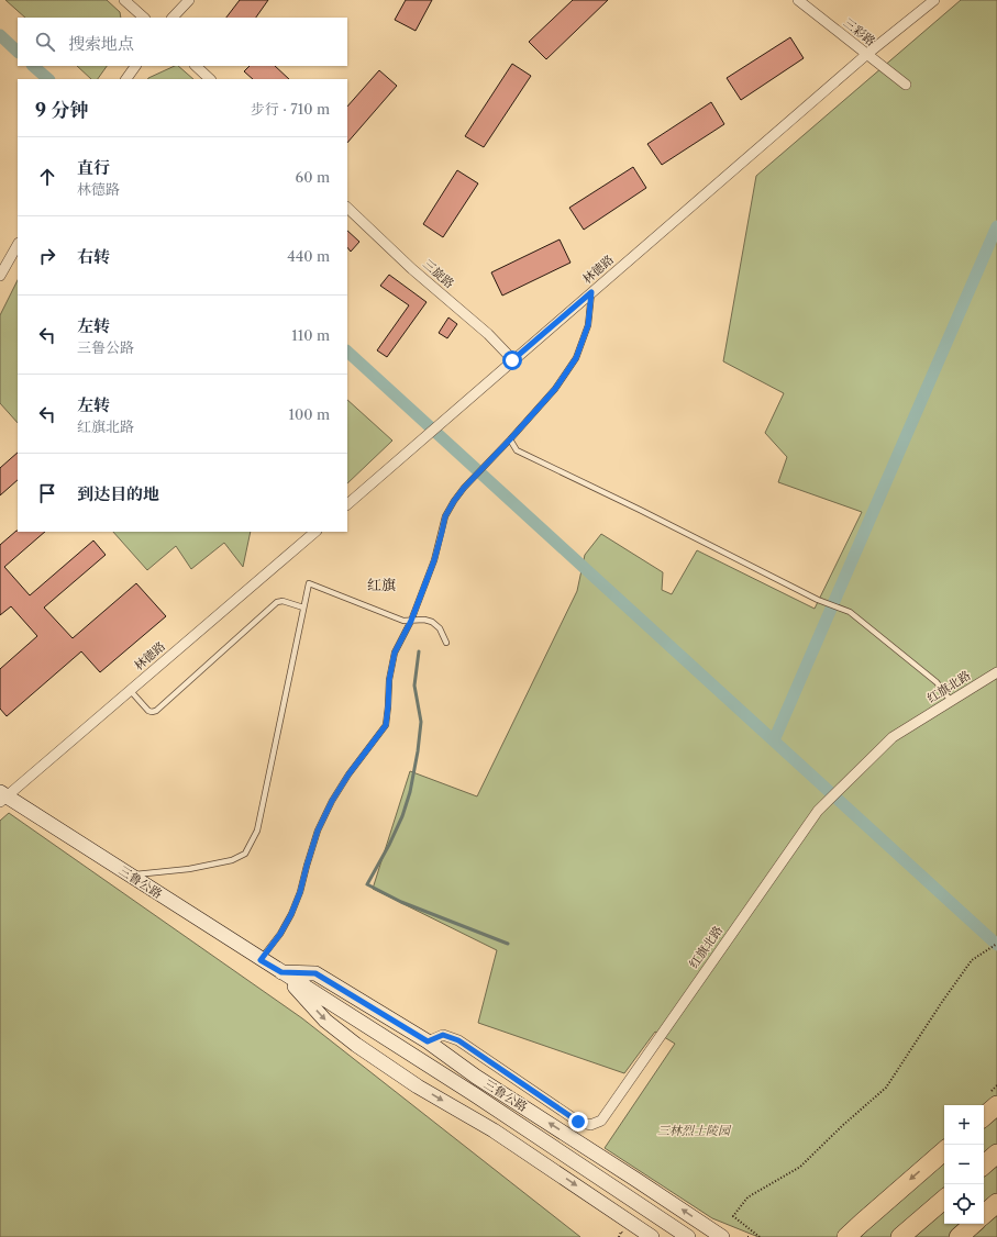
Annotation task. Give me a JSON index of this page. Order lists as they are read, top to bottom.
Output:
{
  "streets": {
    "main road": ["三鲁公路"],
    "street": [
      "三彩路",
      "林德路",
      "三旋路",
      "红旗北路"
    ]
  },
  "crossings": [
    ["三彩路", "林德路"],
    ["林德路", "三旋路"],
    ["林德路", "三鲁公路"],
    ["红旗北路", "三鲁公路"]
  ],
  "districts": ["红旗"],
  "parks": ["三林烈士陵园"],
  "page": {
    "search": "搜索地点",
    "heading": ["9 分钟", "步行 · 710 m"],
    "list": [
      ["直行", "林德路", "60 m"],
      ["右转", "440 m"],
      ["左转", "三鲁公路", "110 m"],
      ["左转", "红旗北路", "100 m"],
      "到达目的地"
    ],
    "map_buttons": ["+", "−"]
  }
}
